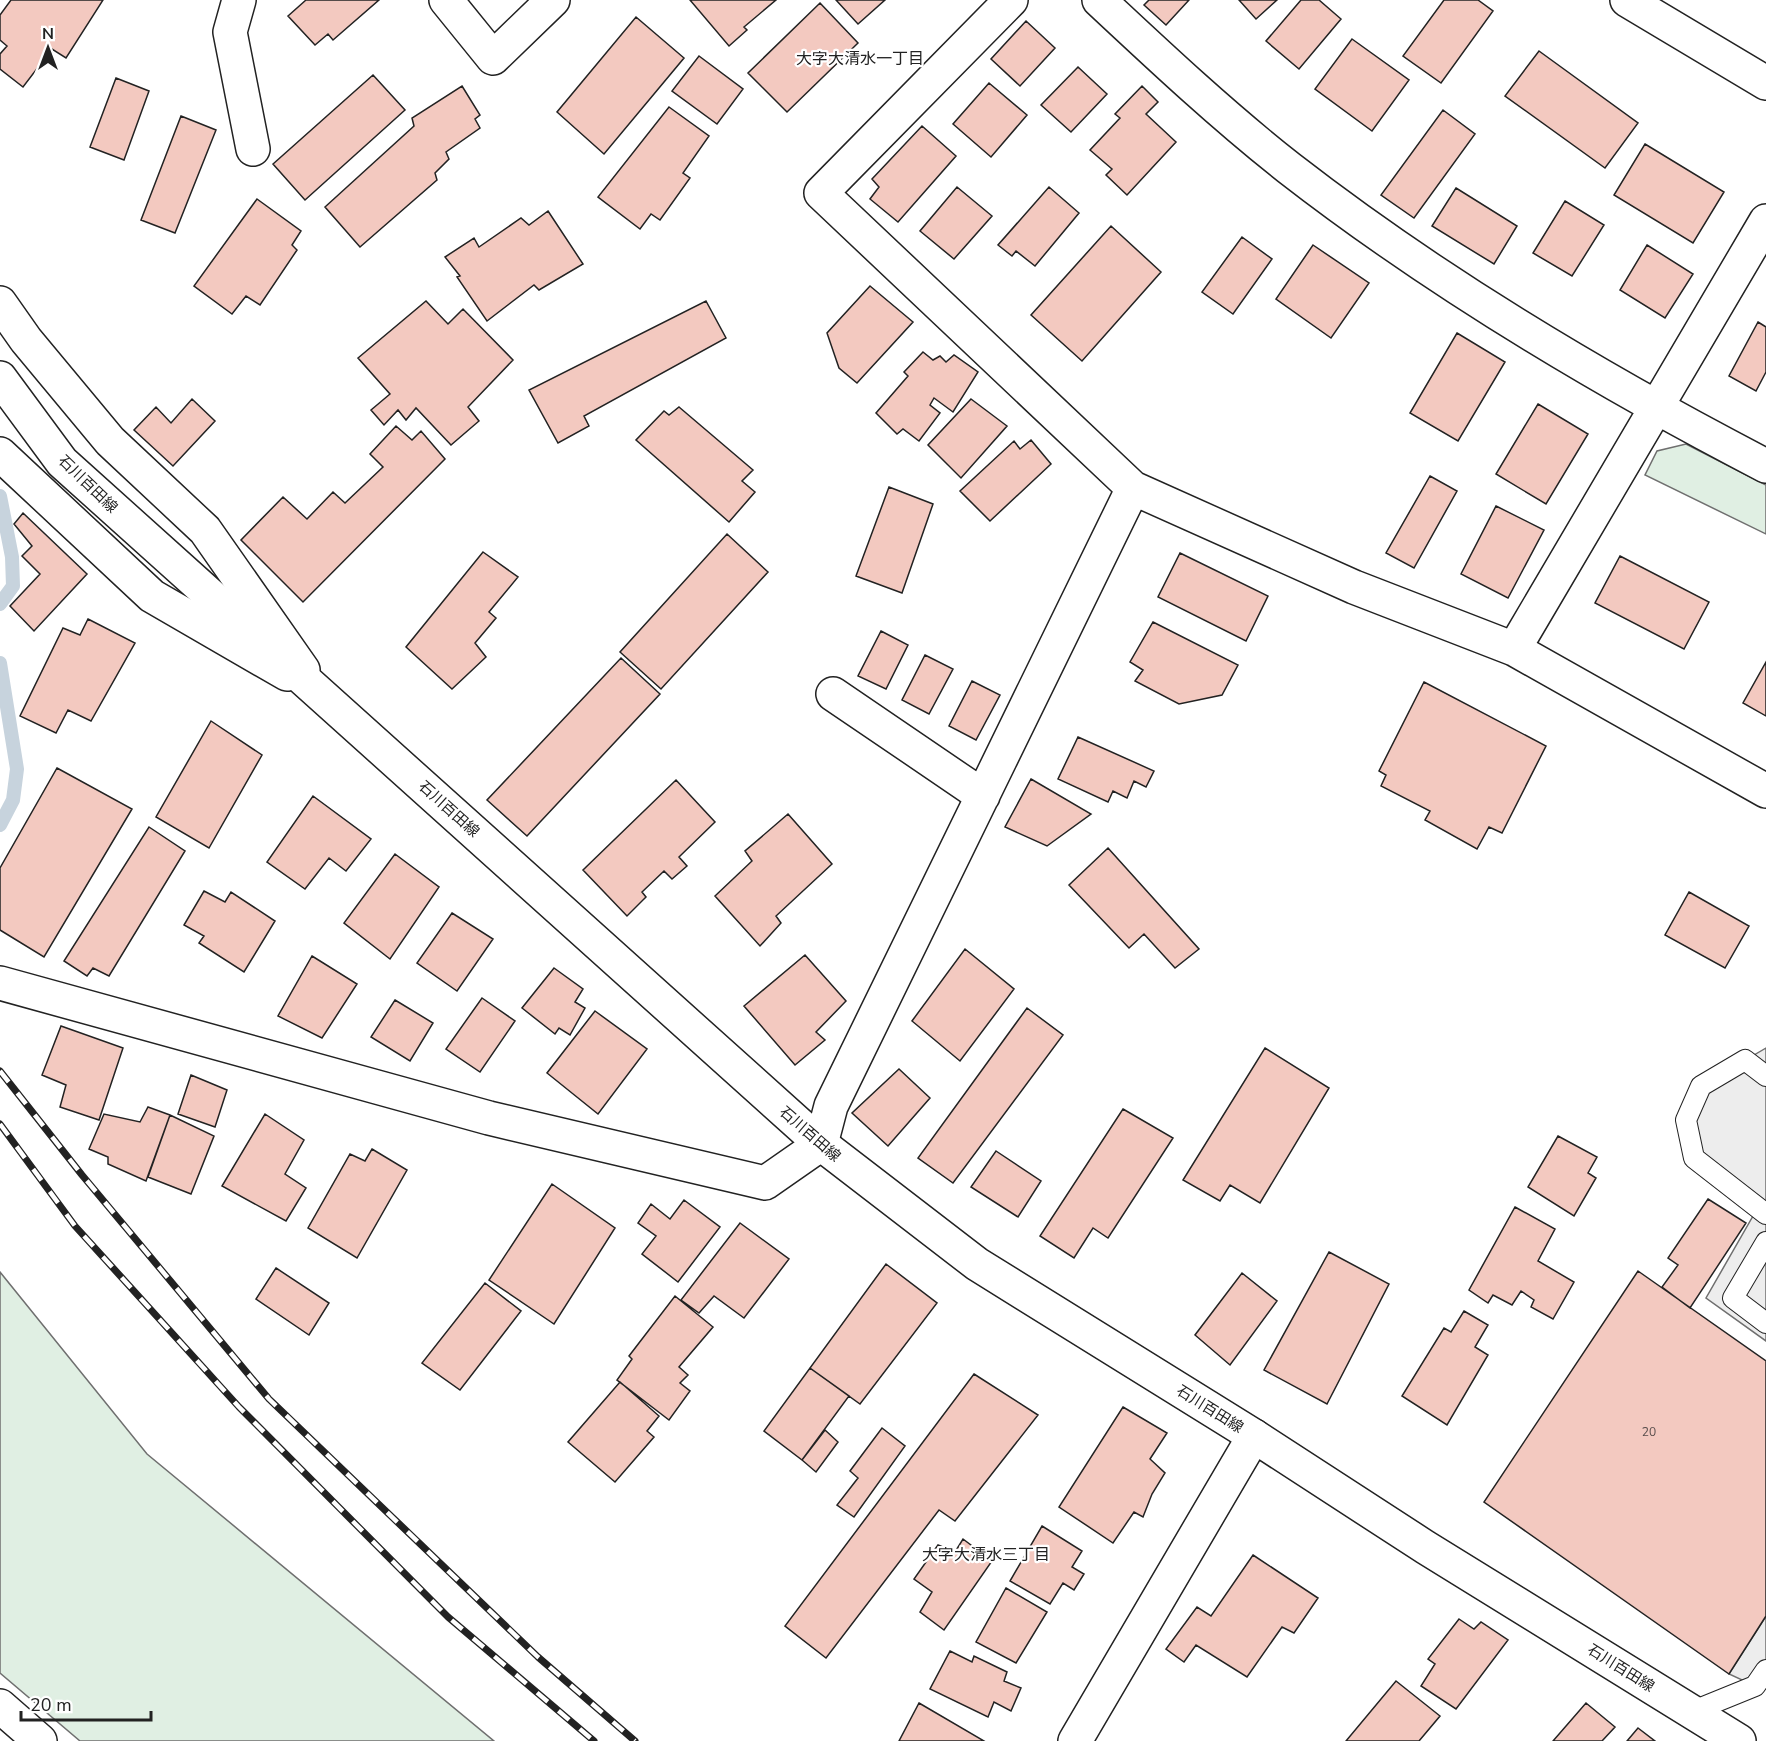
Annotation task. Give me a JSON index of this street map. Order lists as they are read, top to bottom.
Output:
{
  "streets": {
    "street": ["石川百田線"]
  },
  "districts": ["大字大清水一丁目", "大字大清水三丁目"],
  "house_numbers": ["20"],
  "scale_bar": "20 m",
  "north": "top"
}
